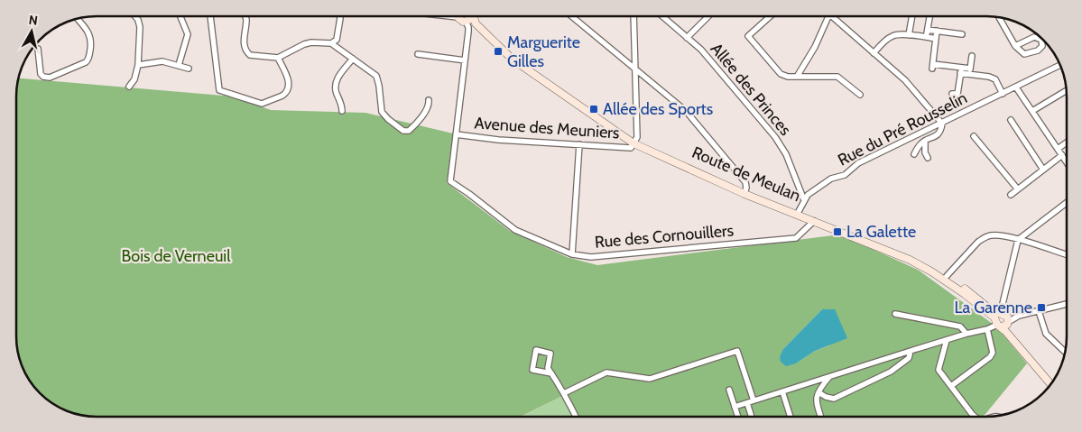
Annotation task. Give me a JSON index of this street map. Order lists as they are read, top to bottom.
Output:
{
  "streets": {
    "main road": ["Route de Meulan"],
    "street": [
      "Allée des Princes",
      "Avenue des Meuniers",
      "Rue du Pré Rousselin",
      "Rue des Cornouillers"
    ]
  },
  "crossings": [
    ["Allée des Princes", "Rue du Pré Rousselin"],
    ["Avenue des Meuniers", "Route de Meulan"],
    ["Avenue des Meuniers", "Rue des Cornouillers"],
    ["Route de Meulan", "Rue des Cornouillers"]
  ],
  "parks": ["Bois de Verneuil"],
  "places": {
    "transit": [
      "Marguerite Gilles",
      "Allée des Sports",
      "La Galette",
      "La Garenne"
    ]
  },
  "north": "top"
}
